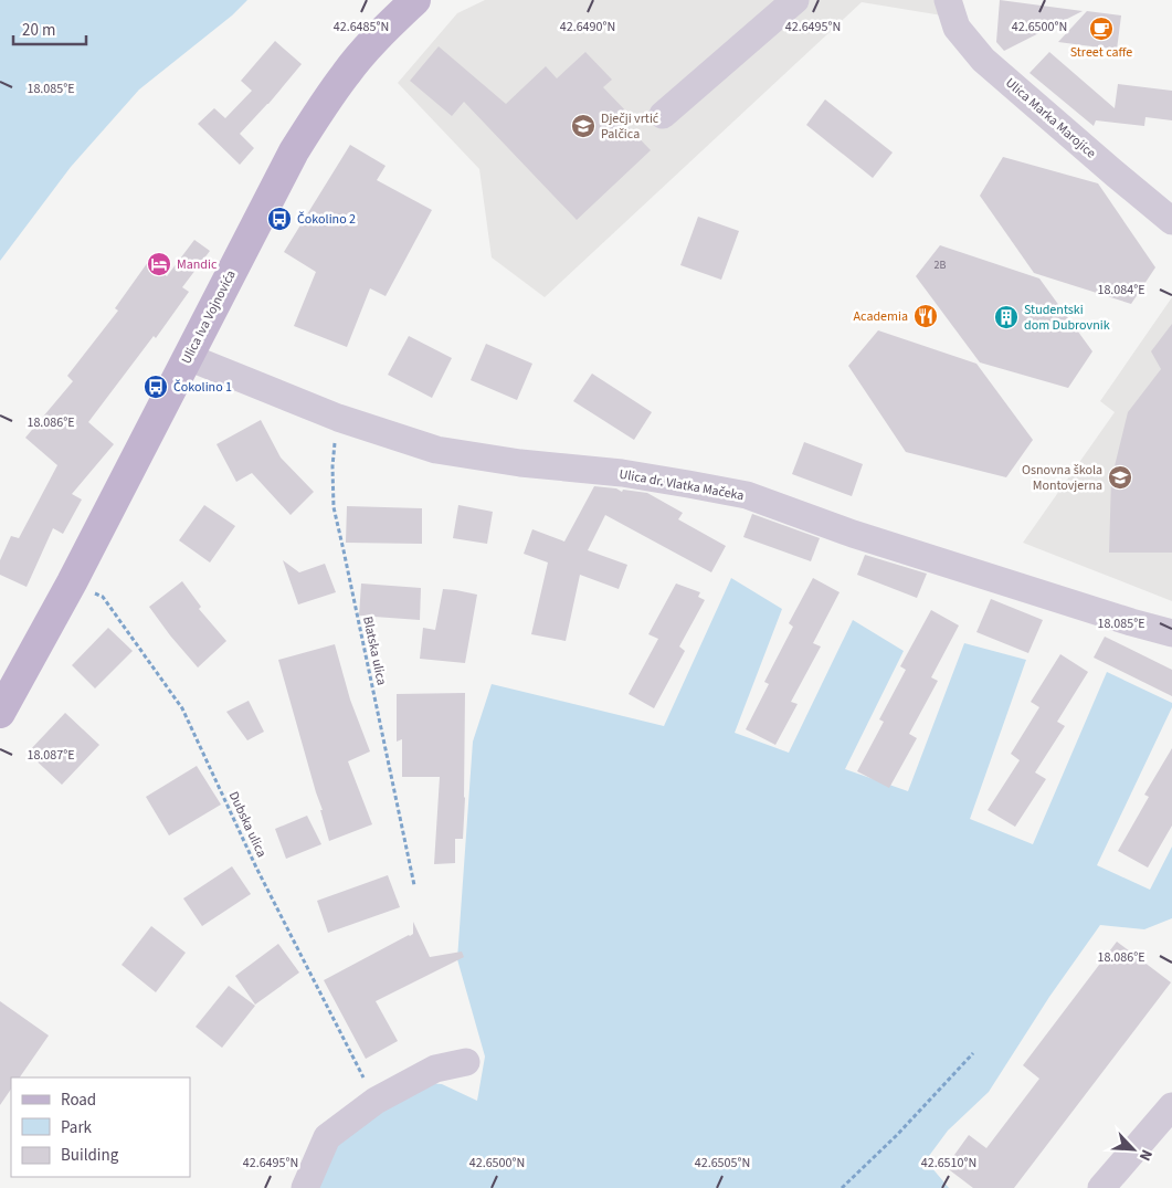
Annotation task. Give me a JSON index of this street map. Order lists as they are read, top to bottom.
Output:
{
  "streets": {
    "main road": ["Ulica Iva Vojnovića"],
    "street": ["Ulica Marka Marojice", "Ulica dr. Vlatka Mačeka"],
    "path": ["Blatska ulica", "Dubska ulica"]
  },
  "crossings": [
    ["Ulica Iva Vojnovića", "Ulica dr. Vlatka Mačeka"],
    ["Ulica Iva Vojnovića", "Dubska ulica"],
    ["Ulica dr. Vlatka Mačeka", "Blatska ulica"]
  ],
  "places": {
    "cafe": ["Street caffe"],
    "school or university": ["Dječji vrtić Palčica", "Osnovna škola Montovjerna"],
    "bus stop": ["Čokolino 2", "Čokolino 1"],
    "hotel": ["Mandic"],
    "restaurant": ["Academia"],
    "building": ["Studentski dom Dubrovnik"]
  },
  "house_numbers": ["2B"],
  "legend": ["Road", "Park", "Building"],
  "scale_bar": "20 m",
  "north": "bottom right",
  "coordinates": [
    "42.6485°N",
    "42.6490°N",
    "42.6495°N",
    "42.6500°N",
    "18.085°E",
    "18.084°E",
    "18.086°E",
    "18.087°E",
    "42.6505°N",
    "42.6510°N"
  ]
}
